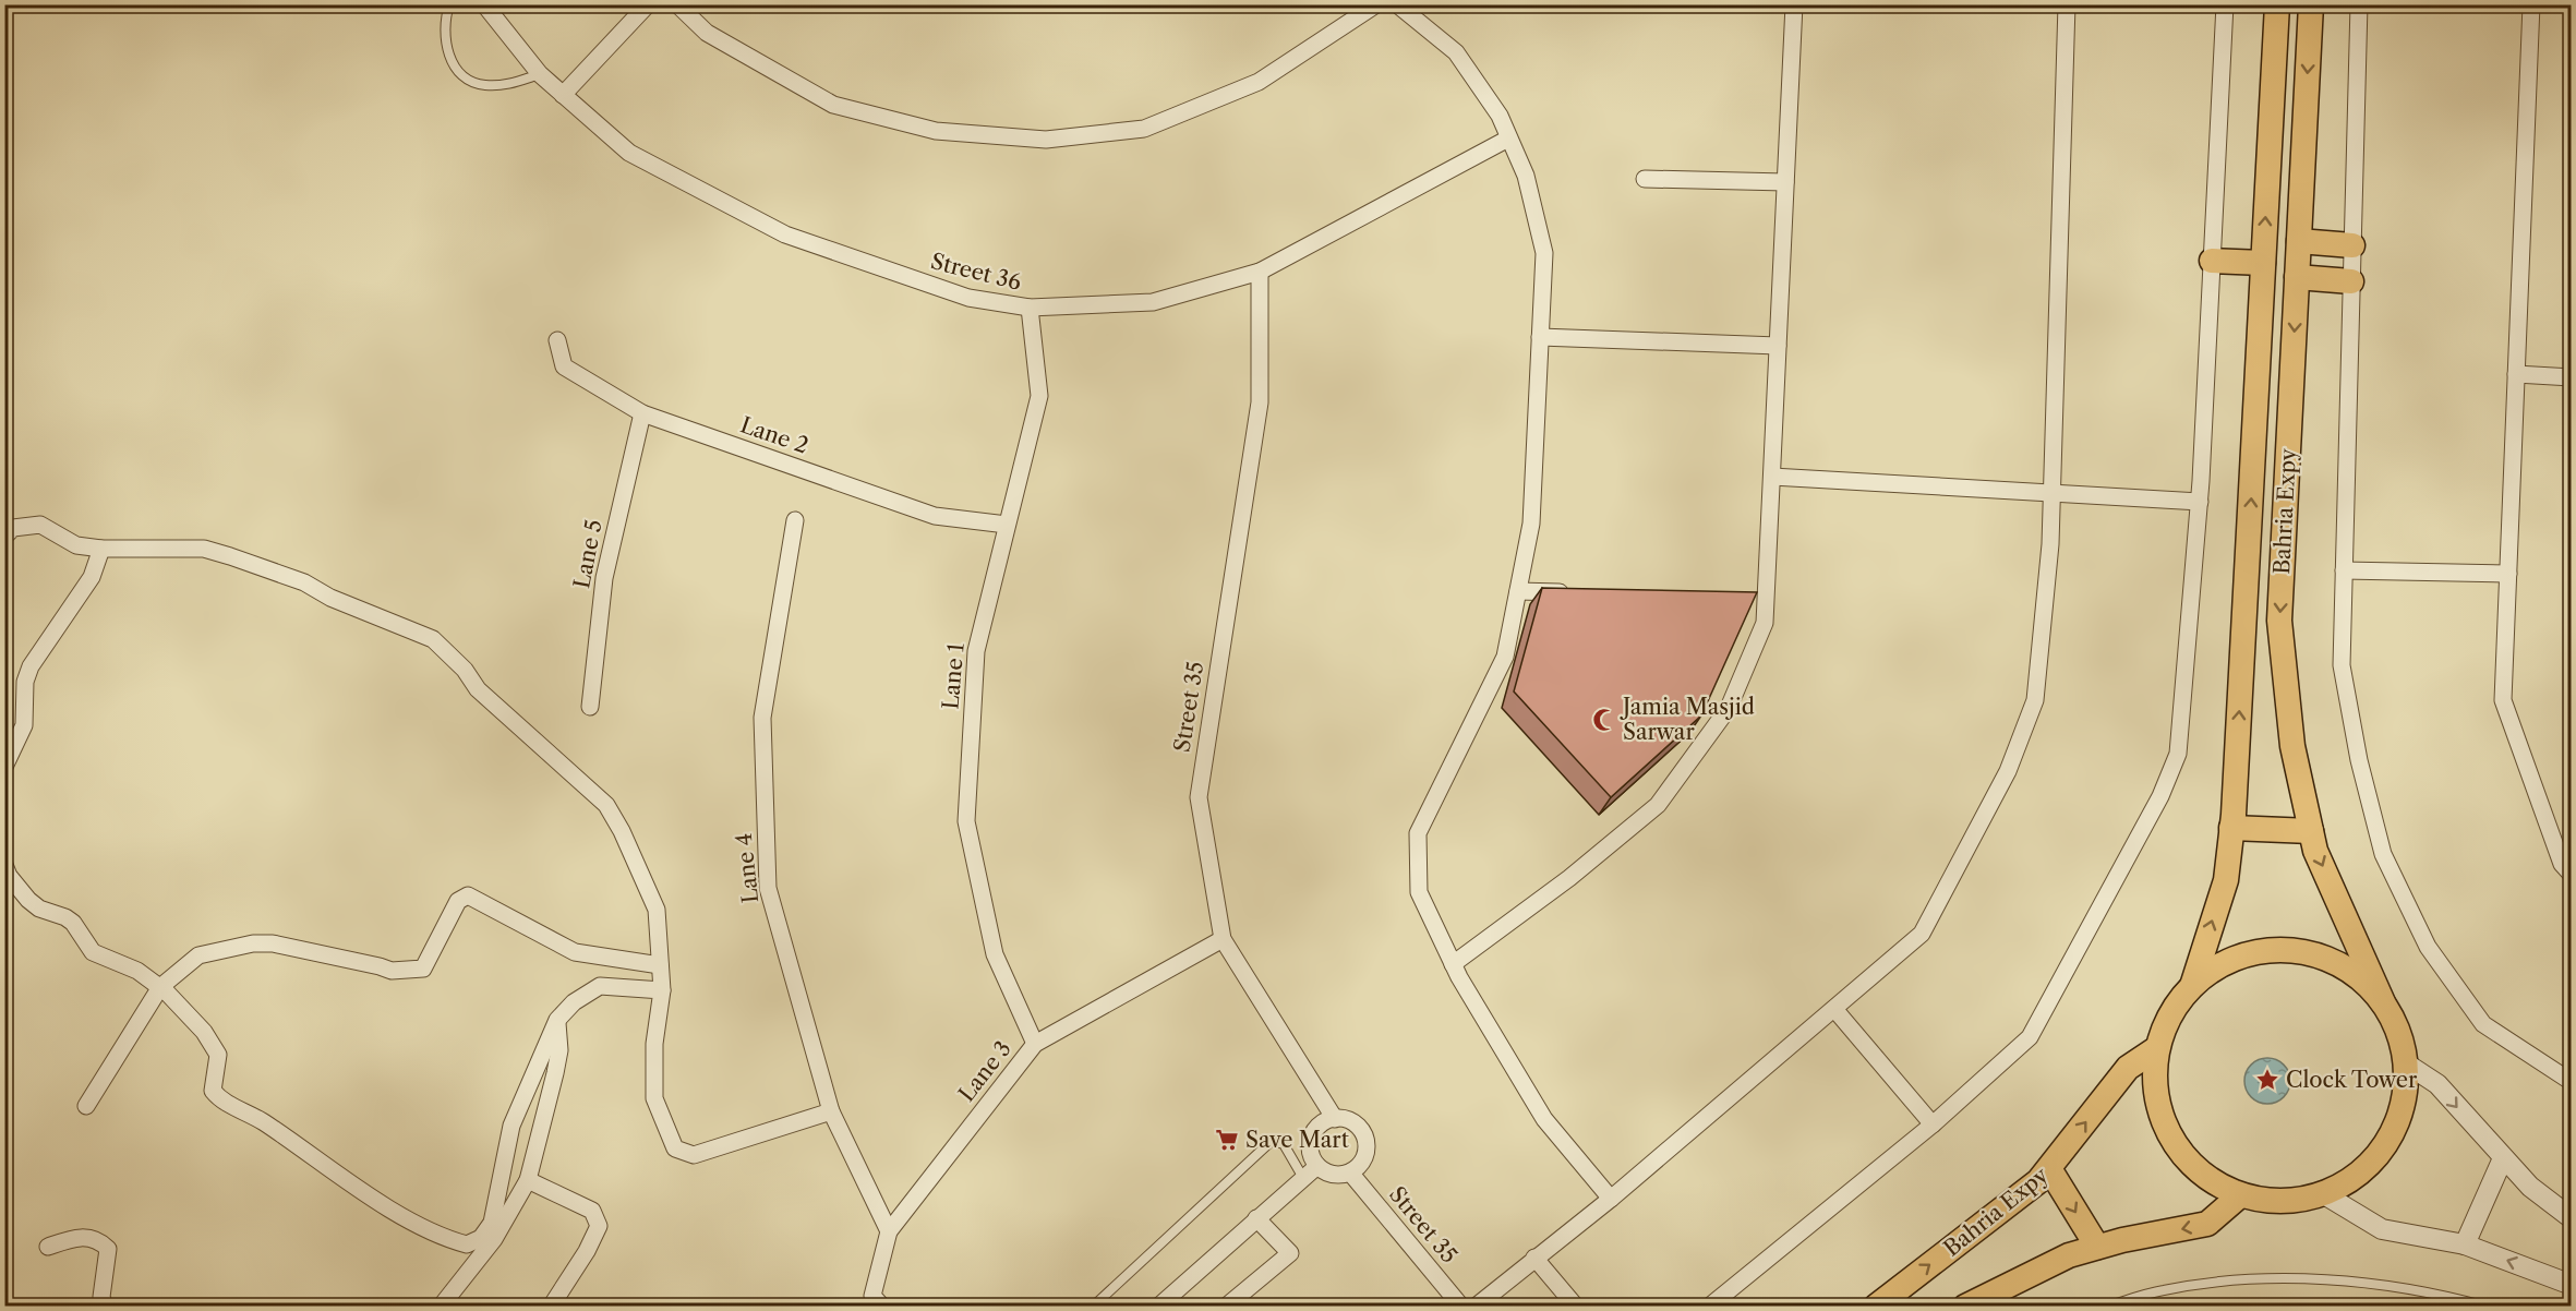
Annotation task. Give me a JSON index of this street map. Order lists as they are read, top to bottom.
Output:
{
  "streets": {
    "main road": ["Bahria Expy"],
    "street": [
      "Street 36",
      "Lane 2",
      "Lane 5",
      "Lane 1",
      "Street 35",
      "Lane 4",
      "Lane 3"
    ]
  },
  "crossings": [
    ["Street 36", "Lane 1"],
    ["Street 36", "Street 35"],
    ["Lane 2", "Lane 5"],
    ["Lane 2", "Lane 1"],
    ["Lane 1", "Lane 3"],
    ["Street 35", "Lane 3"],
    ["Lane 4", "Lane 3"]
  ],
  "places": {
    "mosque": ["Jamia Masjid Sarwar"],
    "place": ["Clock Tower"],
    "supermarket": ["Save Mart"]
  }
}
